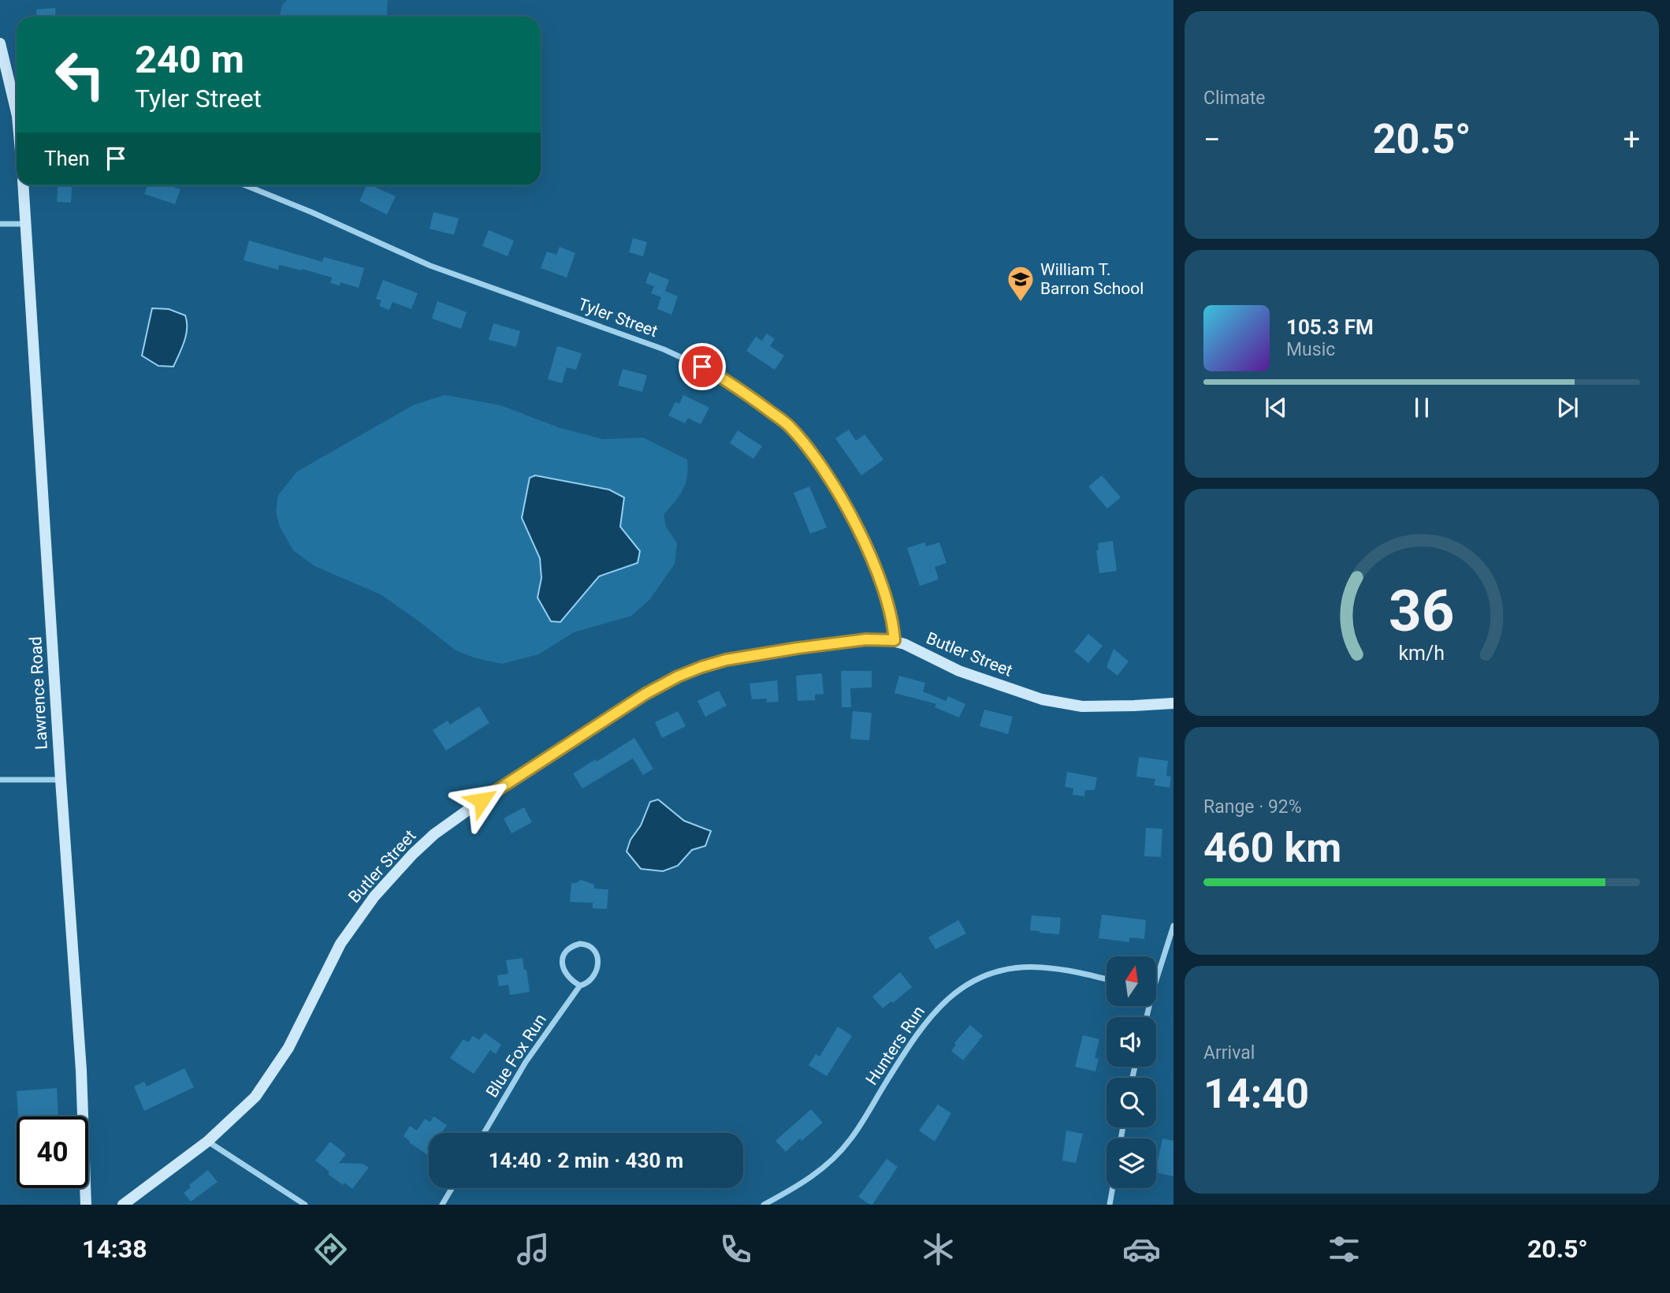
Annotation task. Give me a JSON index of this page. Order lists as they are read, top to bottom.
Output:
{
  "streets": {
    "street": [
      "Tyler Street",
      "Butler Street",
      "Lawrence Road",
      "Hunters Run",
      "Blue Fox Run"
    ]
  },
  "crossings": [
    ["Tyler Street", "Butler Street"]
  ],
  "places": {
    "school or university": ["William T. Barron School"]
  },
  "north": "top",
  "page": {
    "tile": [
      "Climate",
      ["Range · 92%", "460 km"],
      ["Arrival", "14:40"]
    ],
    "turn": ["240 m", "Tyler Street"],
    "heat": ["−", "20.5°", "+"],
    "then": "Then",
    "song": ["105.3 FM", "Music"],
    "limit": "40",
    "trip": "14:40 · 2 min · 430 m",
    "tabs": ["14:38", "20.5°"],
    "gauge": ["36", "km/h"]
  }
}
